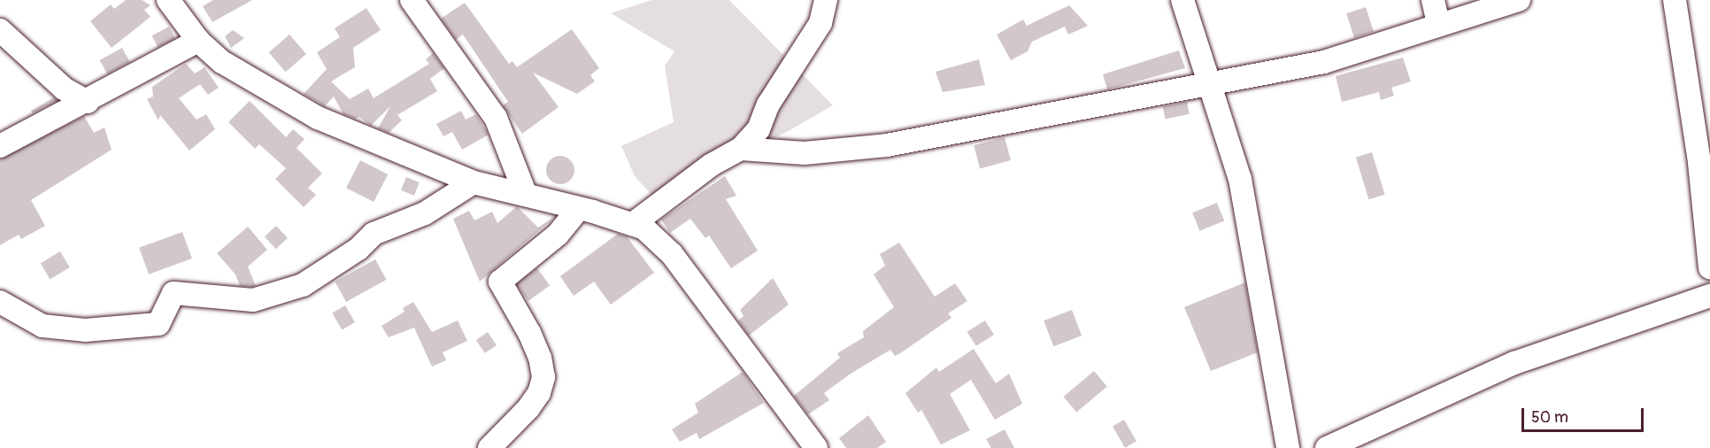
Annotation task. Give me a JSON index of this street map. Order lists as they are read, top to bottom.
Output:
{
  "scale_bar": "50 m"
}
